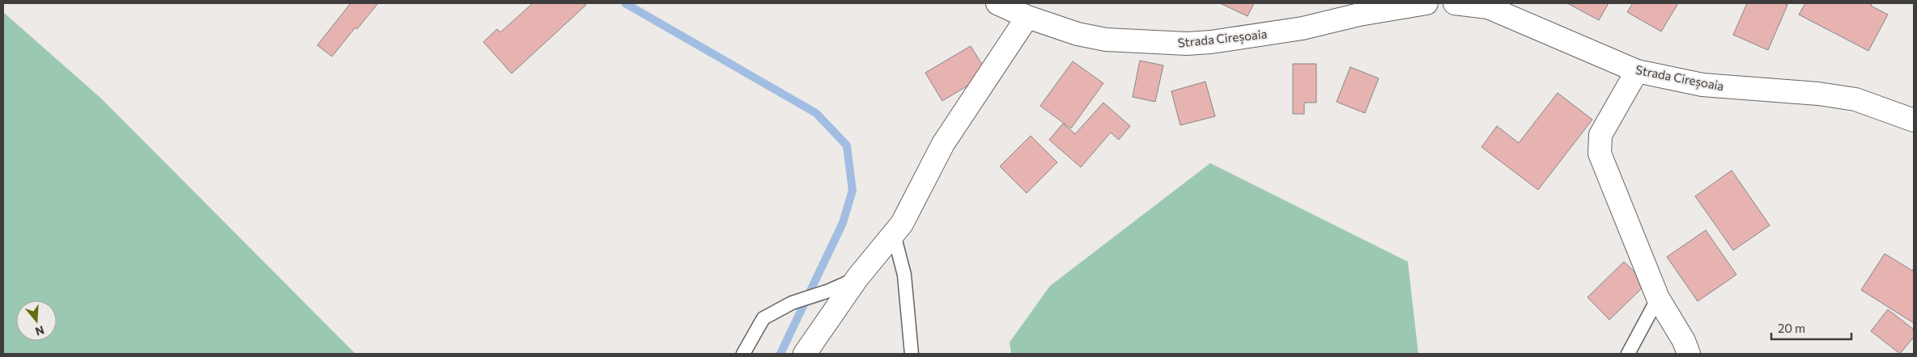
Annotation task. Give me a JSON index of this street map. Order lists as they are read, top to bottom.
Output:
{
  "streets": {
    "street": ["Strada Cireșoaia"]
  },
  "scale_bar": "20 m",
  "north": "bottom"
}
